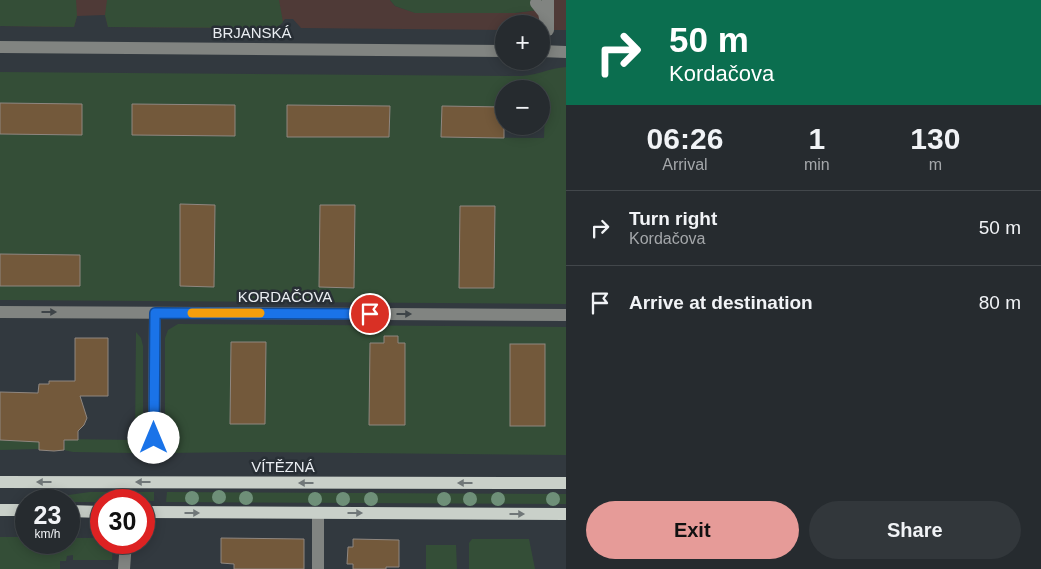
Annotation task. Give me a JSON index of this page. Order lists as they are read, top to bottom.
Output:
{
  "streets": {
    "main road": ["VÍTĚZNÁ"],
    "street": ["BRJANSKÁ", "KORDAČOVA"]
  },
  "one_way": ["KORDAČOVA"],
  "page": {
    "turn": ["50 m", "Kordačova"],
    "map_buttons": ["+", "−"],
    "eta": [
      "06:26",
      "Arrival",
      "1",
      "min",
      "130",
      "m"
    ],
    "list": [
      {
        "name": "Turn right",
        "note": "Kordačova",
        "value": "50 m"
      },
      {
        "name": "Arrive at destination",
        "value": "80 m"
      }
    ],
    "speed": "23 km/h",
    "limit": "30",
    "buttons": ["Exit", "Share"]
  }
}
